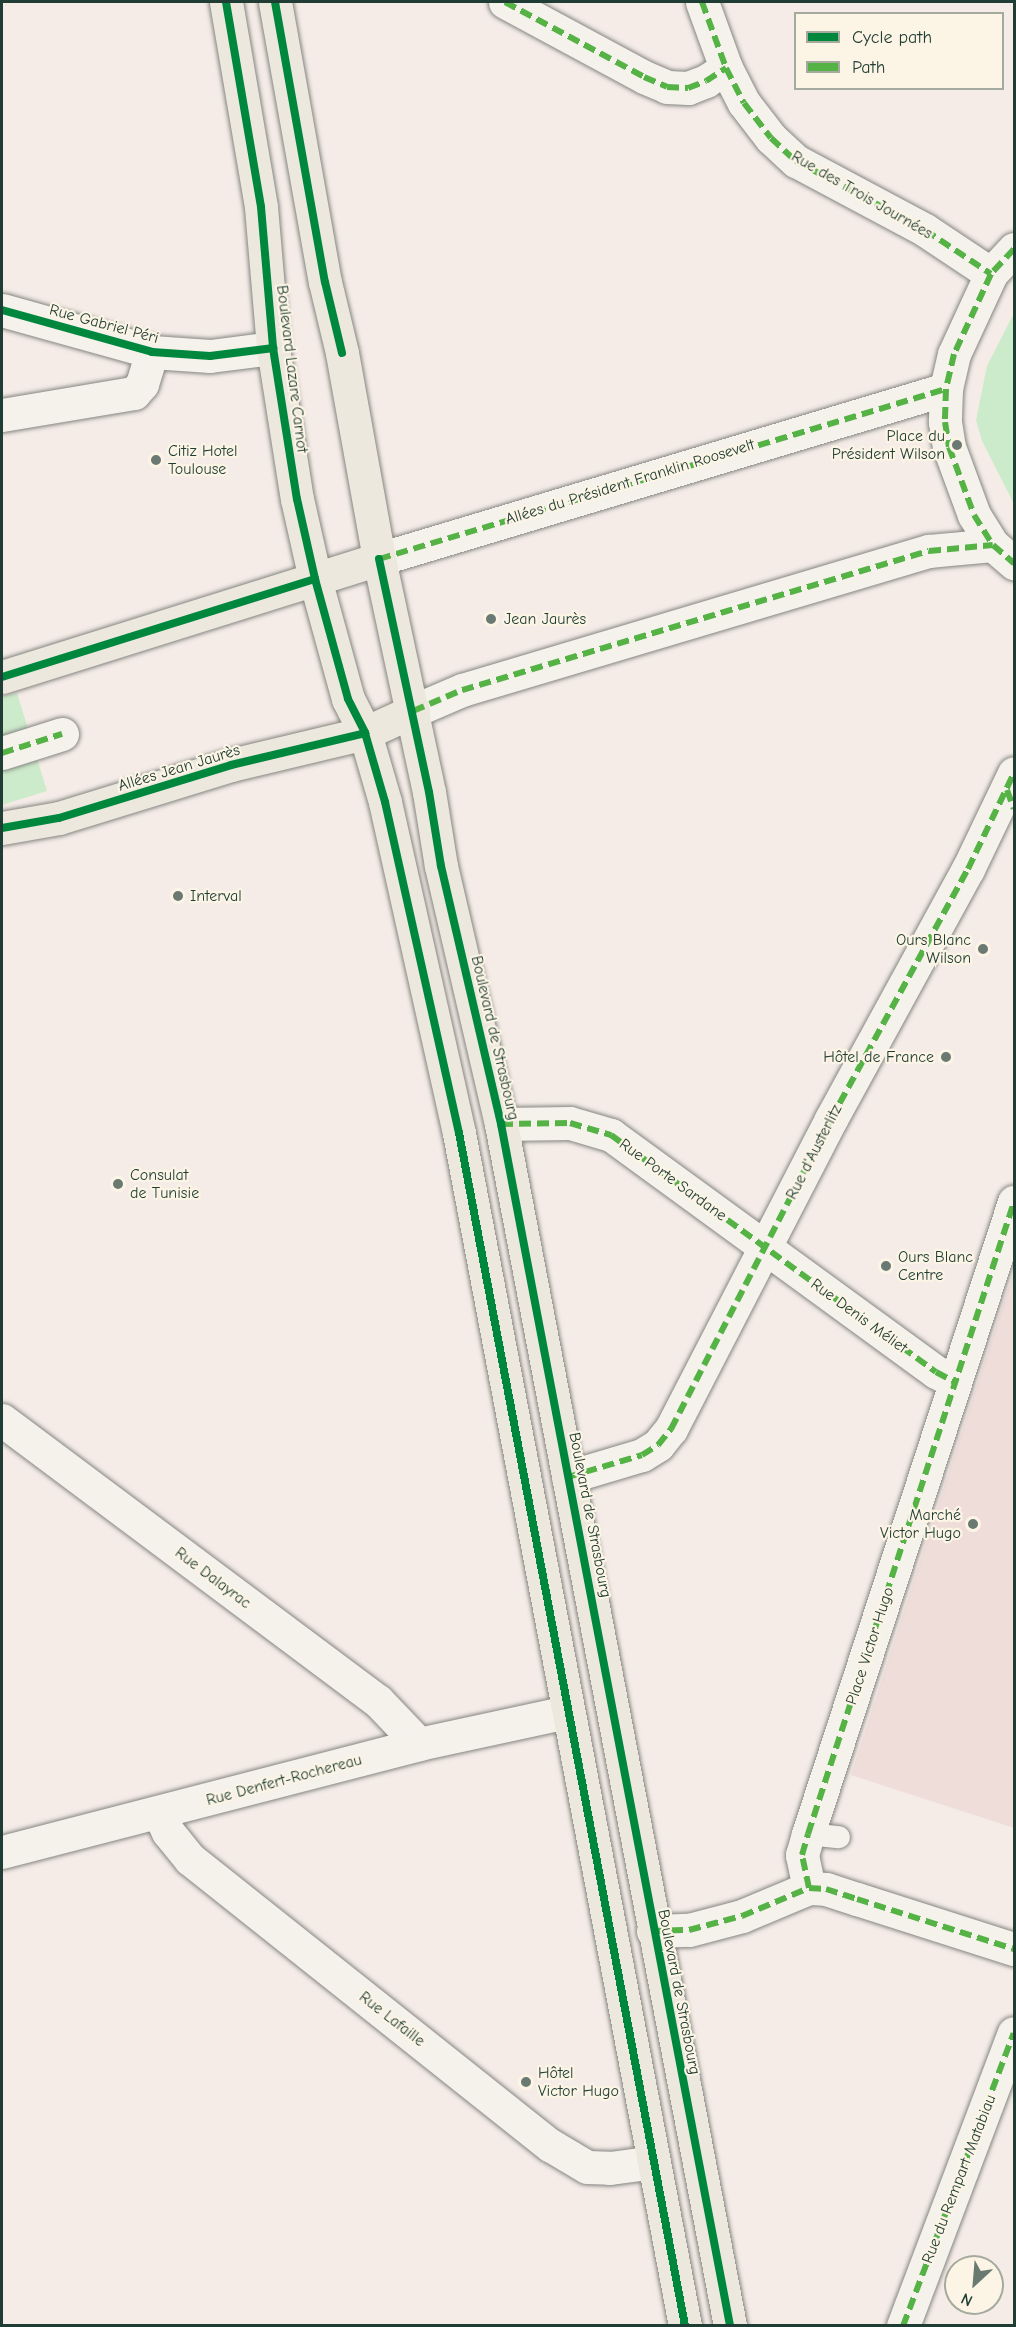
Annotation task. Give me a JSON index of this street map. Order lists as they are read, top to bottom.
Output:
{
  "streets": {
    "main road": [
      "Boulevard Lazare Carnot",
      "Allées du Président Franklin Roosevelt",
      "Allées Jean Jaurès",
      "Boulevard de Strasbourg"
    ],
    "street": [
      "Rue des Trois Journées",
      "Rue Gabriel Péri",
      "Rue d'Austerlitz",
      "Rue Porte Sardane",
      "Rue Denis Méliet",
      "Rue Dalayrac",
      "Place Victor Hugo",
      "Rue Denfert-Rochereau",
      "Rue Lafaille",
      "Rue du Rempart Matabiau"
    ]
  },
  "crossings": [
    ["Rue Gabriel Péri", "Boulevard Lazare Carnot"],
    ["Boulevard Lazare Carnot", "Allées du Président Franklin Roosevelt"],
    ["Boulevard Lazare Carnot", "Allées Jean Jaurès"],
    ["Boulevard de Strasbourg", "Rue d'Austerlitz"],
    ["Boulevard de Strasbourg", "Rue Porte Sardane"],
    ["Rue d'Austerlitz", "Rue Porte Sardane"],
    ["Rue d'Austerlitz", "Rue Denis Méliet"],
    ["Rue Porte Sardane", "Rue Denis Méliet"],
    ["Rue Denis Méliet", "Place Victor Hugo"],
    ["Rue Dalayrac", "Rue Denfert-Rochereau"],
    ["Rue Denfert-Rochereau", "Rue Lafaille"]
  ],
  "places": [
    "Place du Président Wilson",
    "Citiz Hotel Toulouse",
    "Jean Jaurès",
    "Interval",
    "Ours Blanc Wilson",
    "Hôtel de France",
    "Consulat de Tunisie",
    "Ours Blanc Centre",
    "Marché Victor Hugo",
    "Hôtel Victor Hugo"
  ],
  "legend": ["Cycle path", "Path"],
  "north": "bottom left"
}
